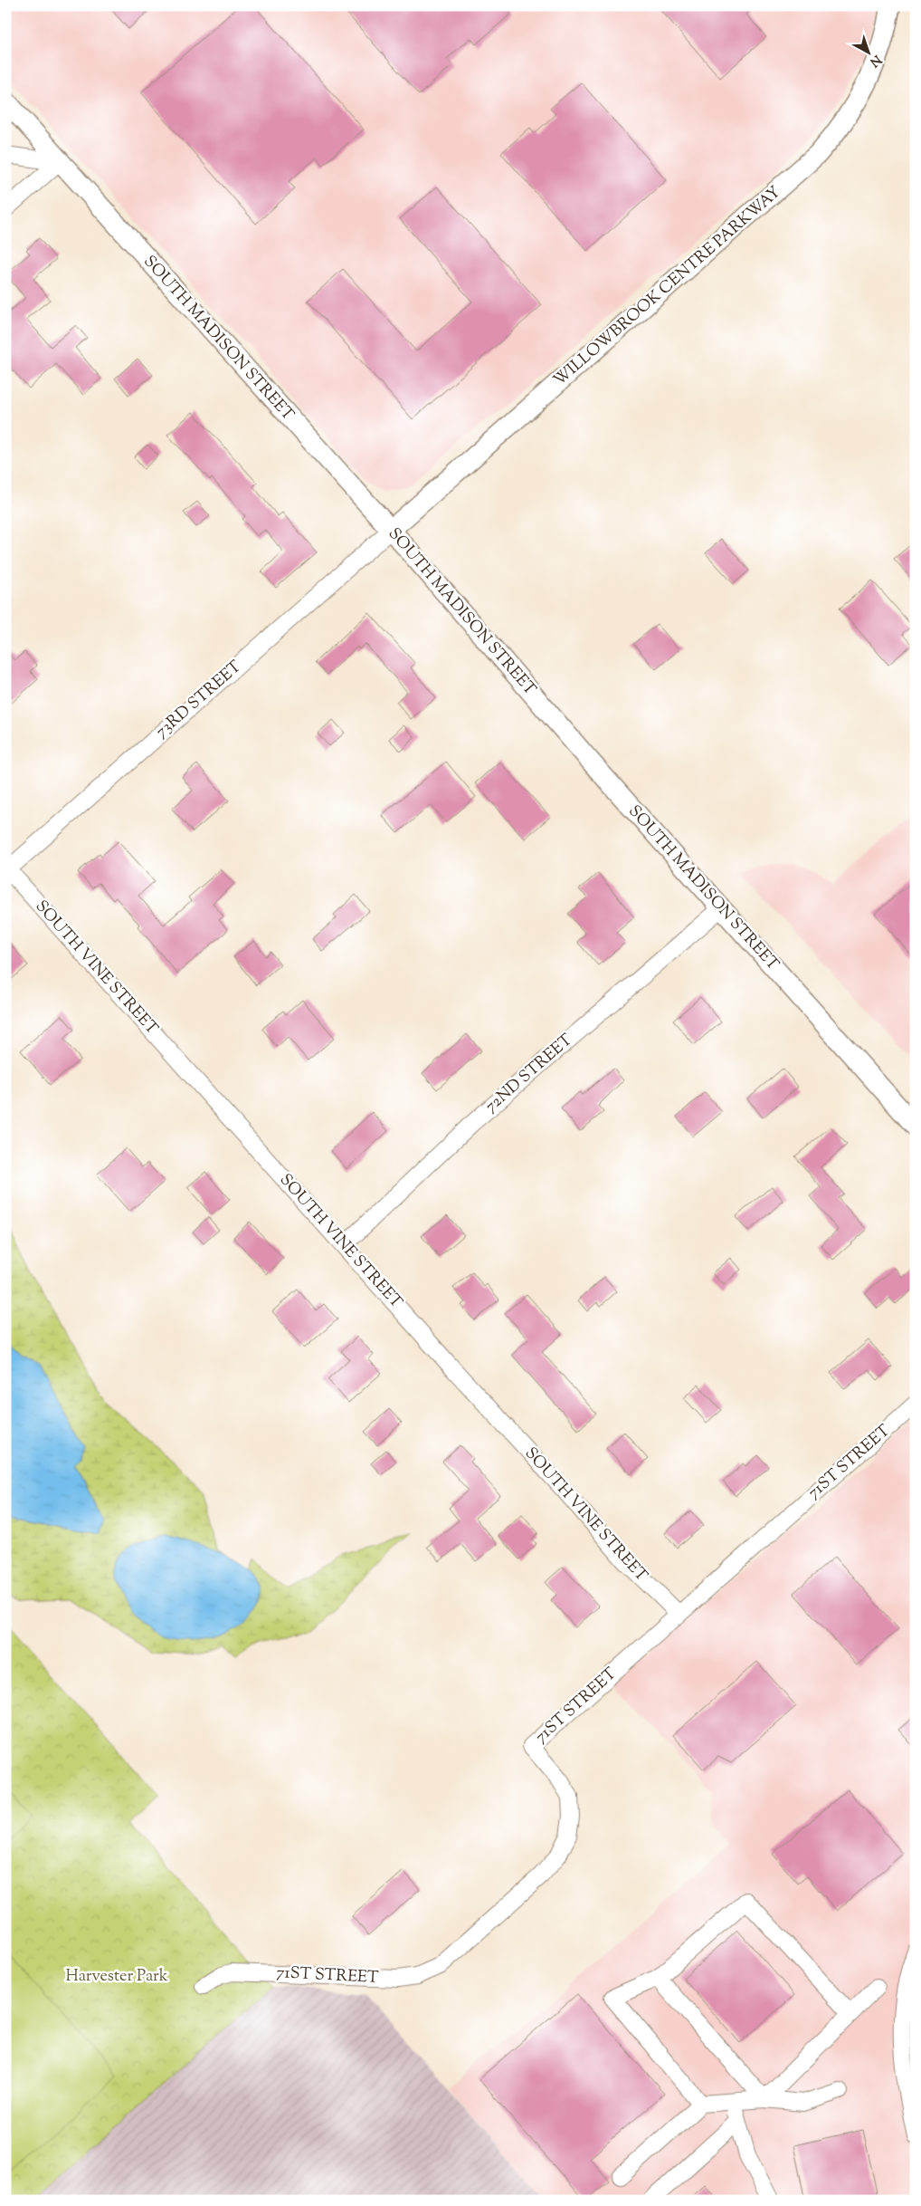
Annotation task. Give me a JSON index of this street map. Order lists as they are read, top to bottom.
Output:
{
  "streets": {
    "street": [
      "WILLOWBROOK CENTRE PARKWAY",
      "SOUTH MADISON STREET",
      "73RD STREET",
      "SOUTH VINE STREET",
      "72ND STREET",
      "71ST STREET"
    ]
  },
  "crossings": [
    ["WILLOWBROOK CENTRE PARKWAY", "SOUTH MADISON STREET"],
    ["WILLOWBROOK CENTRE PARKWAY", "73RD STREET"],
    ["SOUTH MADISON STREET", "73RD STREET"],
    ["SOUTH MADISON STREET", "72ND STREET"],
    ["73RD STREET", "SOUTH VINE STREET"],
    ["SOUTH VINE STREET", "72ND STREET"],
    ["SOUTH VINE STREET", "71ST STREET"]
  ],
  "parks": ["Harvester Park"],
  "north": "bottom right"
}
